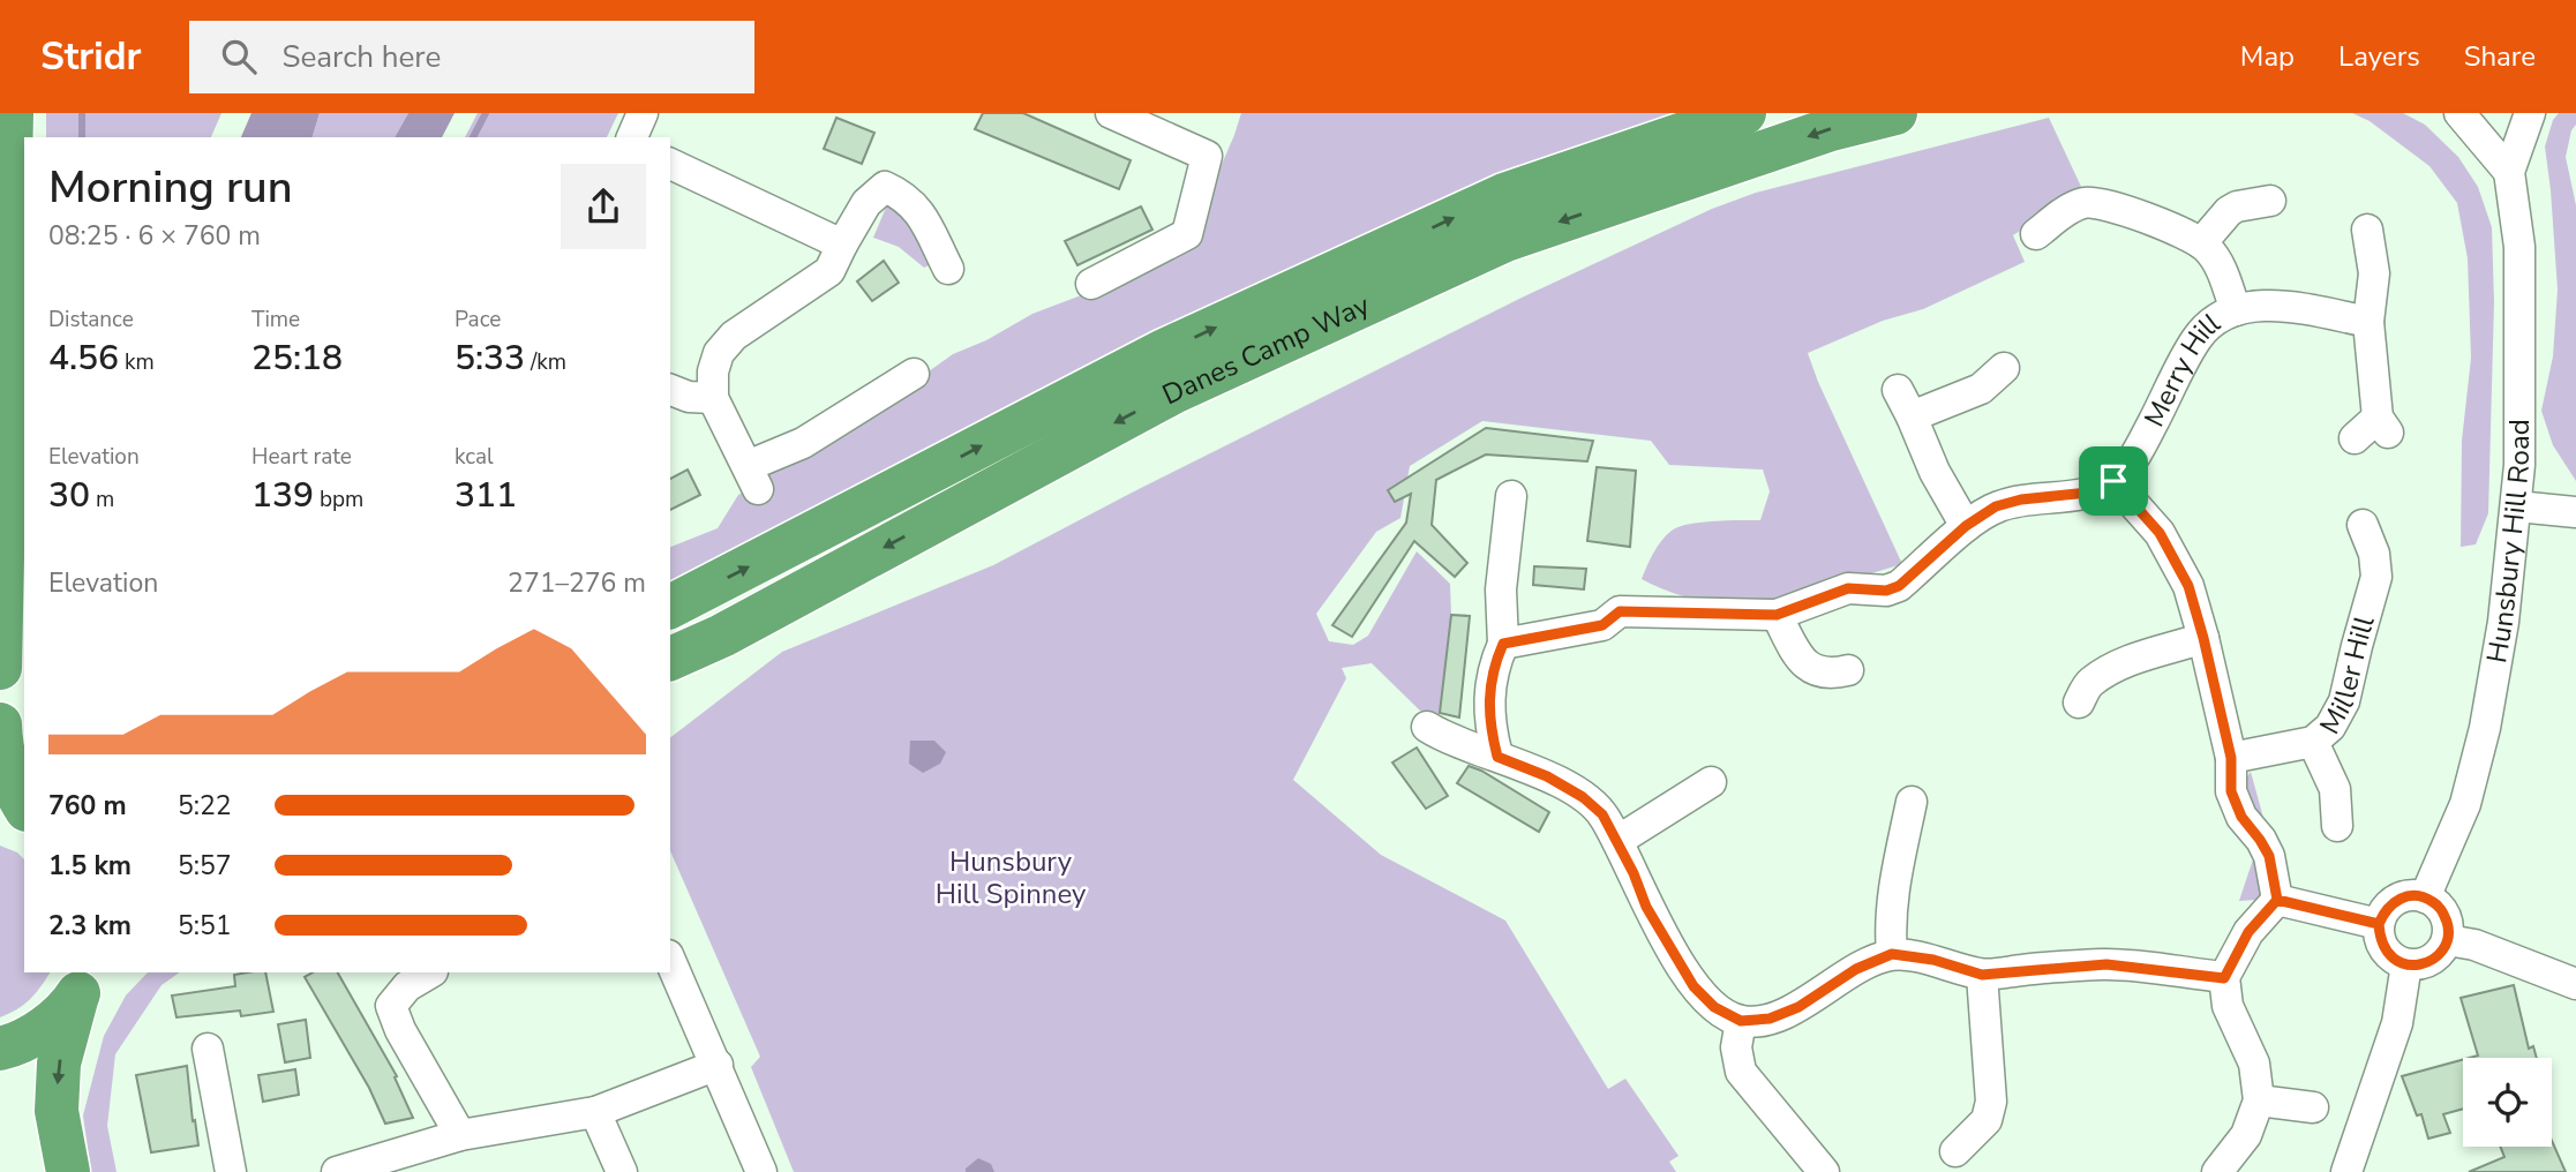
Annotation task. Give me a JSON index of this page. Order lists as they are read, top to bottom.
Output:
{
  "streets": {
    "highway": ["Danes Camp Way"],
    "street": ["Merry Hill", "Hunsbury Hill Road", "Miller Hill"]
  },
  "parks": ["Hunsbury Hill Spinney"],
  "page": {
    "header": "Stridr",
    "search": "Search here",
    "nav": ["Map", "Layers", "Share"],
    "heading": ["Morning run", "08:25 · 6 × 760 m"],
    "stats": [
      ["Distance", "4.56 km"],
      ["Time", "25:18"],
      ["Pace", "5:33 /km"],
      ["Elevation", "30 m"],
      ["Heart rate", "139 bpm"],
      ["kcal", "311"]
    ],
    "chart": ["Elevation", "271–276 m"],
    "list": [
      {
        "name": "760 m",
        "note": "5:22"
      },
      {
        "name": "1.5 km",
        "note": "5:57"
      },
      {
        "name": "2.3 km",
        "note": "5:51"
      }
    ]
  }
}
